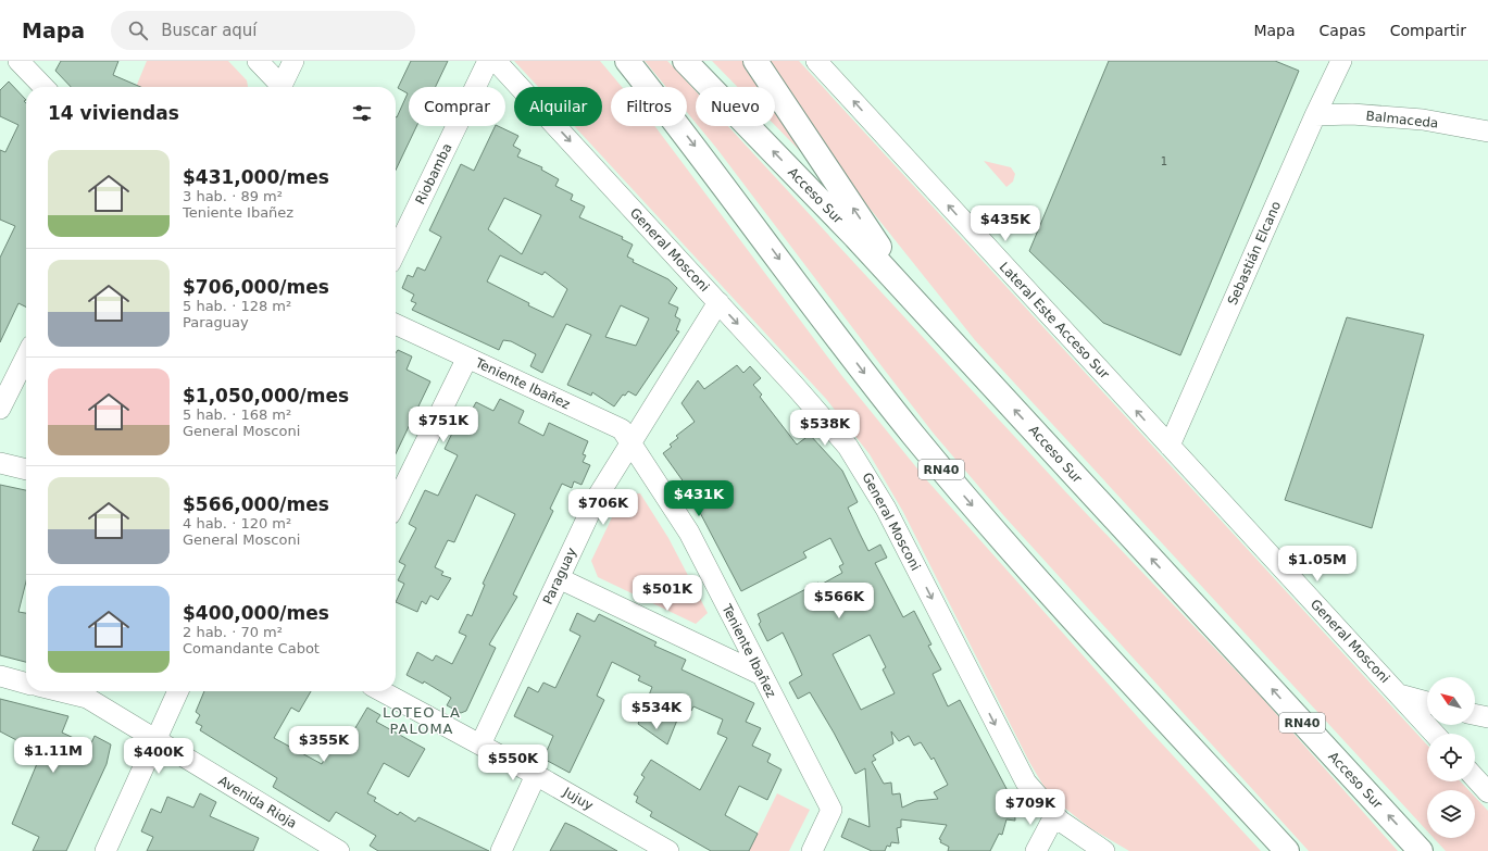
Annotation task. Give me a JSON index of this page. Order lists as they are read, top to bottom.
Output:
{
  "streets": {
    "highway": ["Acceso Sur", "RN40"],
    "street": [
      "Balmaceda",
      "Riobamba",
      "General Mosconi",
      "Sebastián Elcano",
      "Lateral Este Acceso Sur",
      "Teniente Ibañez",
      "Paraguay",
      "Jujuy",
      "Avenida Rioja"
    ]
  },
  "crossings": [
    ["Balmaceda", "Sebastián Elcano"],
    ["General Mosconi", "Sebastián Elcano"],
    ["General Mosconi", "Lateral Este Acceso Sur"],
    ["General Mosconi", "Paraguay"],
    ["Sebastián Elcano", "Lateral Este Acceso Sur"],
    ["Teniente Ibañez", "Paraguay"],
    ["Paraguay", "Jujuy"]
  ],
  "one_way": ["General Mosconi", "Lateral Este Acceso Sur"],
  "districts": ["LOTEO LA PALOMA"],
  "house_numbers": ["1"],
  "north": "top left",
  "page": {
    "header": "Mapa",
    "search": "Buscar aquí",
    "nav": ["Mapa", "Capas", "Compartir"],
    "chip": [
      "Comprar",
      "Alquilar",
      "Filtros",
      "Nuevo"
    ],
    "heading": "14 viviendas",
    "list": [
      {
        "name": "$431,000/mes",
        "note": "3 hab. · 89 m² · Teniente Ibañez"
      },
      {
        "name": "$706,000/mes",
        "note": "5 hab. · 128 m² · Paraguay"
      },
      {
        "name": "$1,050,000/mes",
        "note": "5 hab. · 168 m² · General Mosconi"
      },
      {
        "name": "$566,000/mes",
        "note": "4 hab. · 120 m² · General Mosconi"
      },
      {
        "name": "$400,000/mes",
        "note": "2 hab. · 70 m² · Comandante Cabot"
      }
    ],
    "price": [
      "$435K",
      "$751K",
      "$538K",
      "$431K",
      "$706K",
      "$1.05M",
      "$501K",
      "$566K",
      "$534K",
      "$355K",
      "$1.11M",
      "$400K",
      "$550K",
      "$709K"
    ]
  }
}
